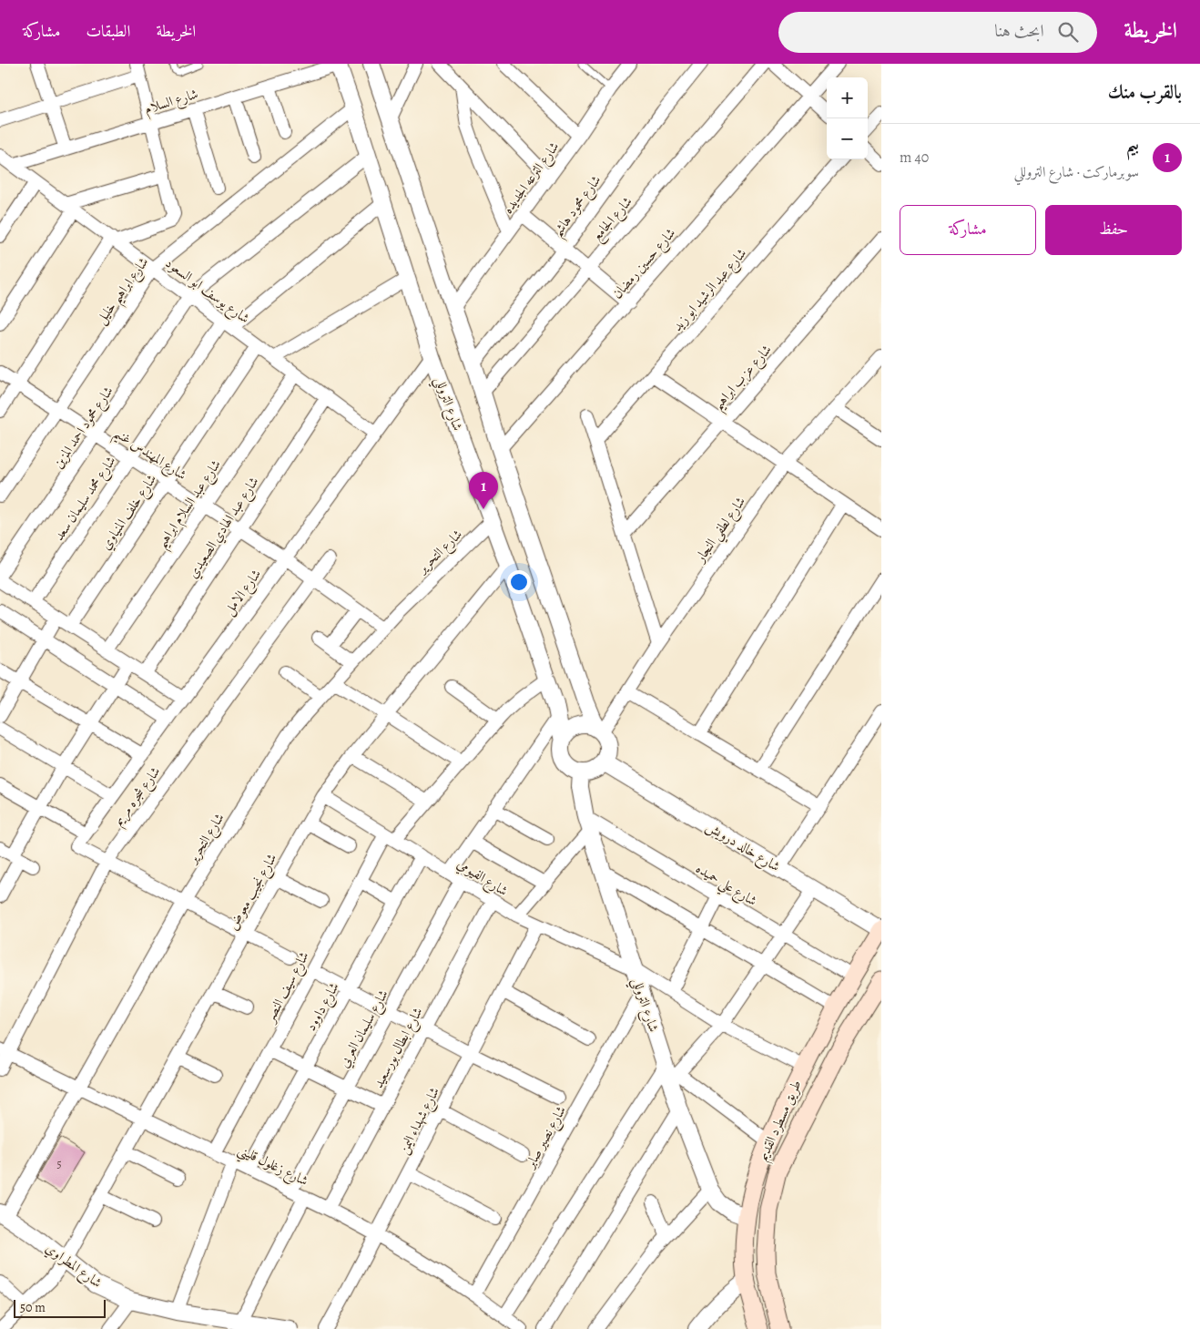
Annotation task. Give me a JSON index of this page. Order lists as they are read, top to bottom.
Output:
{
  "streets": {
    "main road": ["طريق مسطرد القديم"],
    "street": [
      "شارع السلام",
      "شارع الترعه الجديده",
      "شارع محمود هاشم",
      "شارع الجامع",
      "شارع حسين رمضان",
      "شارع عبد الرشيد ابو زيد",
      "شارع ابراهيم خليل",
      "شارع يوسف ابو السعود",
      "شارع عزب ابراهيم",
      "شارع التروللي",
      "شارع محمود احمد المزين",
      "شارع المهندس غنيم",
      "شارع محمد سليمان سعد",
      "شارع عبد السلام ابراهيم",
      "شارع خلف المنياوي",
      "شارع عبد الهادي الصعيدي",
      "شارع لطفي النجار",
      "شارع التحرير",
      "شارع الامل",
      "شارع شجره مريم",
      "شارع خالد درويش",
      "شارع الفيومي",
      "شارع علي حميده",
      "شارع نجيب معوض",
      "شارع سيف النصر",
      "شارع داوود",
      "شارع سليمان العربي",
      "شارع ابطال بورسعيد",
      "شارع شهداء اليمن",
      "شارع نصير صابر",
      "شارع زغلول قليني",
      "شارع المطراوي"
    ]
  },
  "crossings": [
    ["شارع السلام", "شارع يوسف ابو السعود"],
    ["شارع السلام", "شارع التروللي"],
    ["شارع ابراهيم خليل", "شارع يوسف ابو السعود"],
    ["شارع ابراهيم خليل", "شارع التروللي"],
    ["شارع ابراهيم خليل", "شارع المهندس غنيم"],
    ["شارع يوسف ابو السعود", "شارع محمود احمد المزين"],
    ["شارع يوسف ابو السعود", "شارع محمد سليمان سعد"],
    ["شارع يوسف ابو السعود", "شارع عبد السلام ابراهيم"],
    ["شارع يوسف ابو السعود", "شارع خلف المنياوي"],
    ["شارع يوسف ابو السعود", "شارع عبد الهادي الصعيدي"],
    ["شارع يوسف ابو السعود", "شارع الامل"],
    ["شارع التروللي", "شارع محمود احمد المزين"],
    ["شارع التروللي", "شارع محمد سليمان سعد"],
    ["شارع التروللي", "شارع لطفي النجار"],
    ["شارع التروللي", "شارع التحرير"],
    ["شارع التروللي", "شارع الامل"],
    ["شارع التروللي", "شارع خالد درويش"],
    ["شارع التروللي", "شارع الفيومي"],
    ["شارع التروللي", "شارع علي حميده"],
    ["شارع التروللي", "شارع نجيب معوض"],
    ["شارع التروللي", "شارع سيف النصر"],
    ["شارع التروللي", "طريق مسطرد القديم"],
    ["شارع التروللي", "شارع نصير صابر"],
    ["شارع محمود احمد المزين", "شارع المهندس غنيم"],
    ["شارع المهندس غنيم", "شارع محمد سليمان سعد"],
    ["شارع المهندس غنيم", "شارع عبد السلام ابراهيم"],
    ["شارع المهندس غنيم", "شارع خلف المنياوي"],
    ["شارع المهندس غنيم", "شارع عبد الهادي الصعيدي"],
    ["شارع المهندس غنيم", "شارع التحرير"],
    ["شارع المهندس غنيم", "شارع الامل"],
    ["شارع المهندس غنيم", "شارع شجره مريم"],
    ["شارع لطفي النجار", "شارع خالد درويش"],
    ["شارع التحرير", "شارع زغلول قليني"],
    ["شارع التحرير", "شارع المطراوي"],
    ["شارع الامل", "شارع شجره مريم"],
    ["شارع شجره مريم", "شارع زغلول قليني"],
    ["شارع خالد درويش", "طريق مسطرد القديم"],
    ["شارع الفيومي", "شارع نجيب معوض"],
    ["شارع الفيومي", "شارع سيف النصر"],
    ["شارع الفيومي", "شارع داوود"],
    ["شارع الفيومي", "شارع سليمان العربي"],
    ["شارع الفيومي", "شارع ابطال بورسعيد"],
    ["شارع الفيومي", "شارع شهداء اليمن"],
    ["شارع الفيومي", "طريق مسطرد القديم"],
    ["شارع علي حميده", "طريق مسطرد القديم"],
    ["شارع نجيب معوض", "شارع زغلول قليني"],
    ["شارع نجيب معوض", "شارع المطراوي"],
    ["شارع سيف النصر", "شارع زغلول قليني"],
    ["شارع داوود", "شارع زغلول قليني"],
    ["شارع سليمان العربي", "شارع زغلول قليني"],
    ["شارع ابطال بورسعيد", "شارع زغلول قليني"],
    ["شارع شهداء اليمن", "شارع زغلول قليني"],
    ["شارع نصير صابر", "شارع زغلول قليني"]
  ],
  "house_numbers": ["5"],
  "scale_bar": "50 m",
  "page": {
    "header": "الخريطة",
    "search": "ابحث هنا",
    "nav": ["الخريطة", "الطبقات", "مشاركة"],
    "heading": "بالقرب منك",
    "map_buttons": ["+", "−"],
    "list": [
      {
        "mark": "1",
        "name": "بيم",
        "note": "سوبرماركت · شارع التروللي",
        "value": "40 m"
      }
    ],
    "buttons": ["حفظ", "مشاركة"],
    "pins": "1",
    "scale": "50 m"
  }
}
